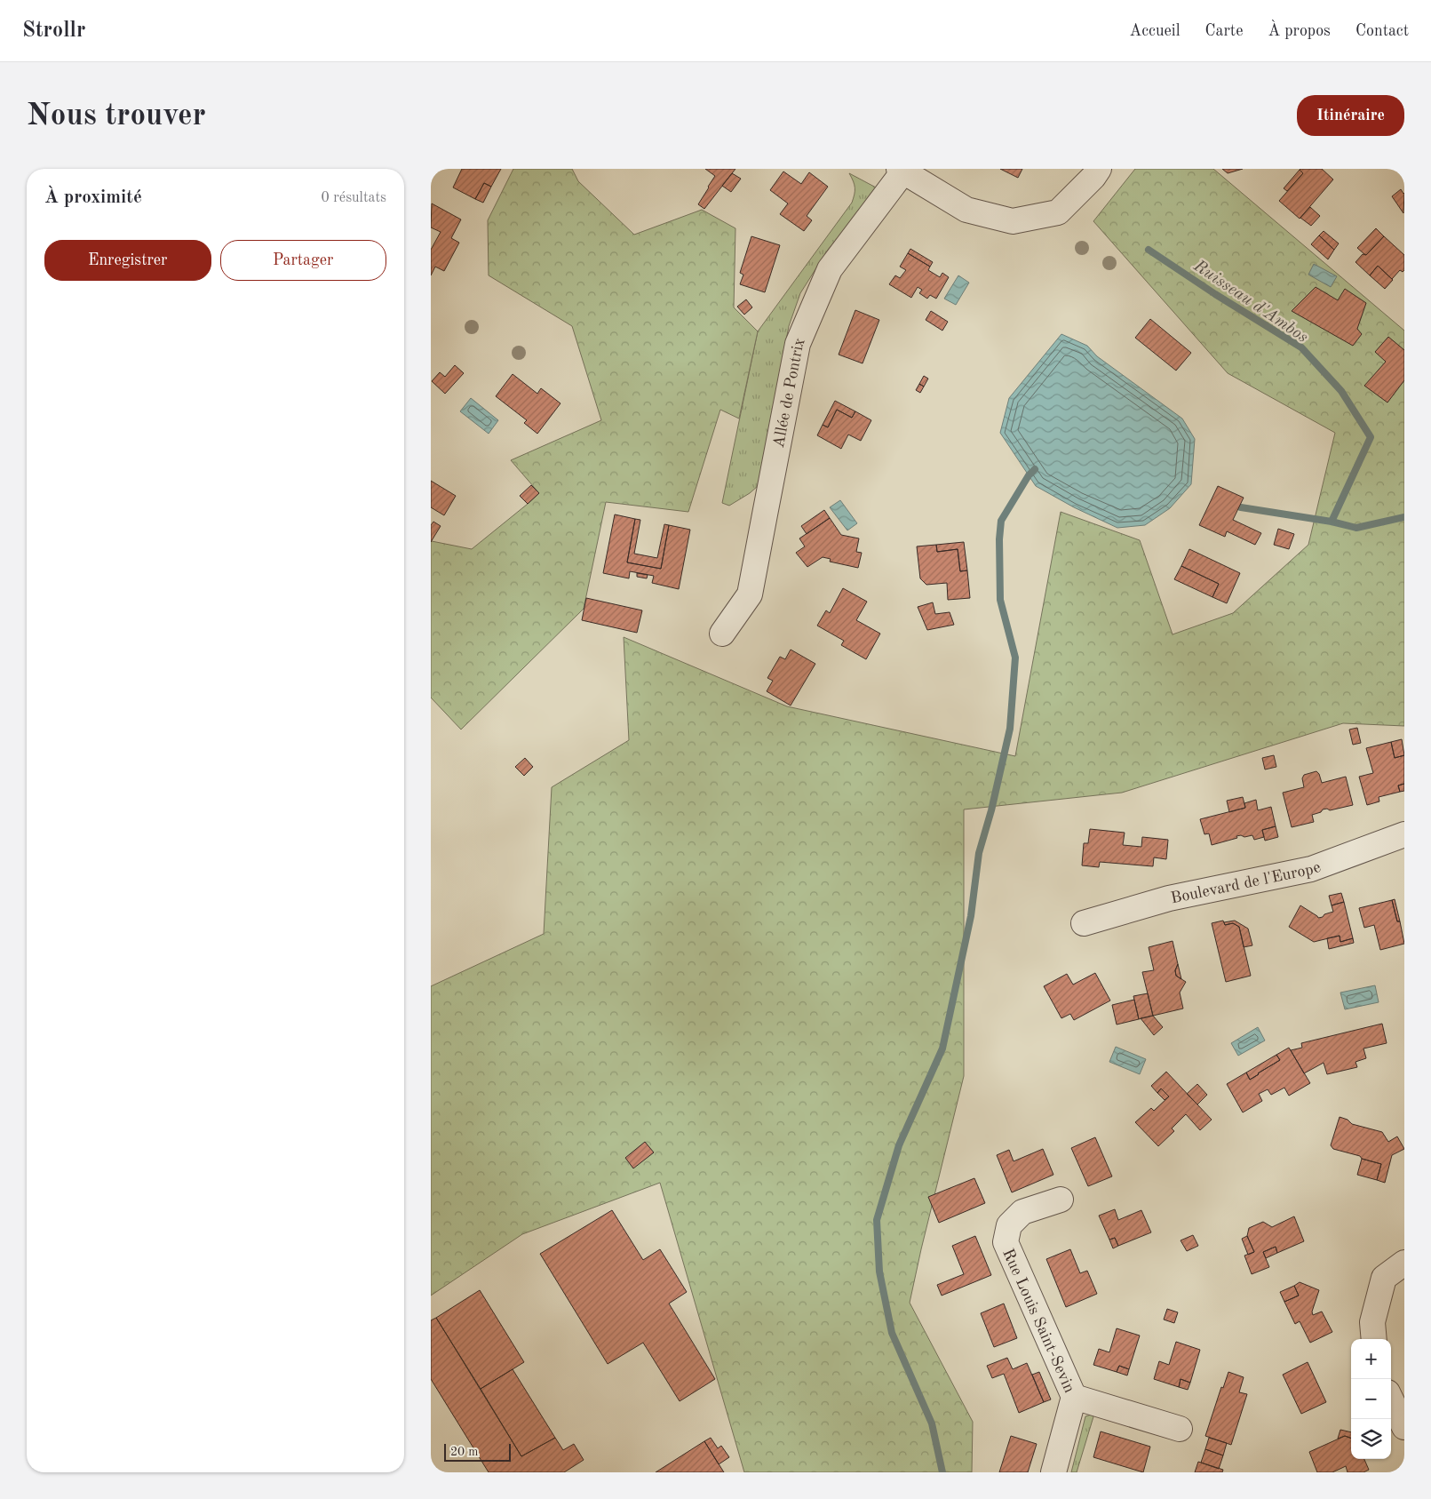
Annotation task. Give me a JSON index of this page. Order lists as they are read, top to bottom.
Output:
{
  "streets": {
    "street": ["Allée de Pontrix", "Boulevard de l'Europe", "Rue Louis Saint-Sevin"]
  },
  "water": ["Ruisseau d'Ambos"],
  "scale_bar": "20 m",
  "page": {
    "header": "Strollr",
    "nav": [
      "Accueil",
      "Carte",
      "À propos",
      "Contact"
    ],
    "buttons": [
      "Itinéraire",
      ["Enregistrer", "Partager"]
    ],
    "title": "Nous trouver",
    "heading": ["À proximité", "0 résultats"],
    "map_buttons": ["+", "−"],
    "scale": "20 m"
  }
}
